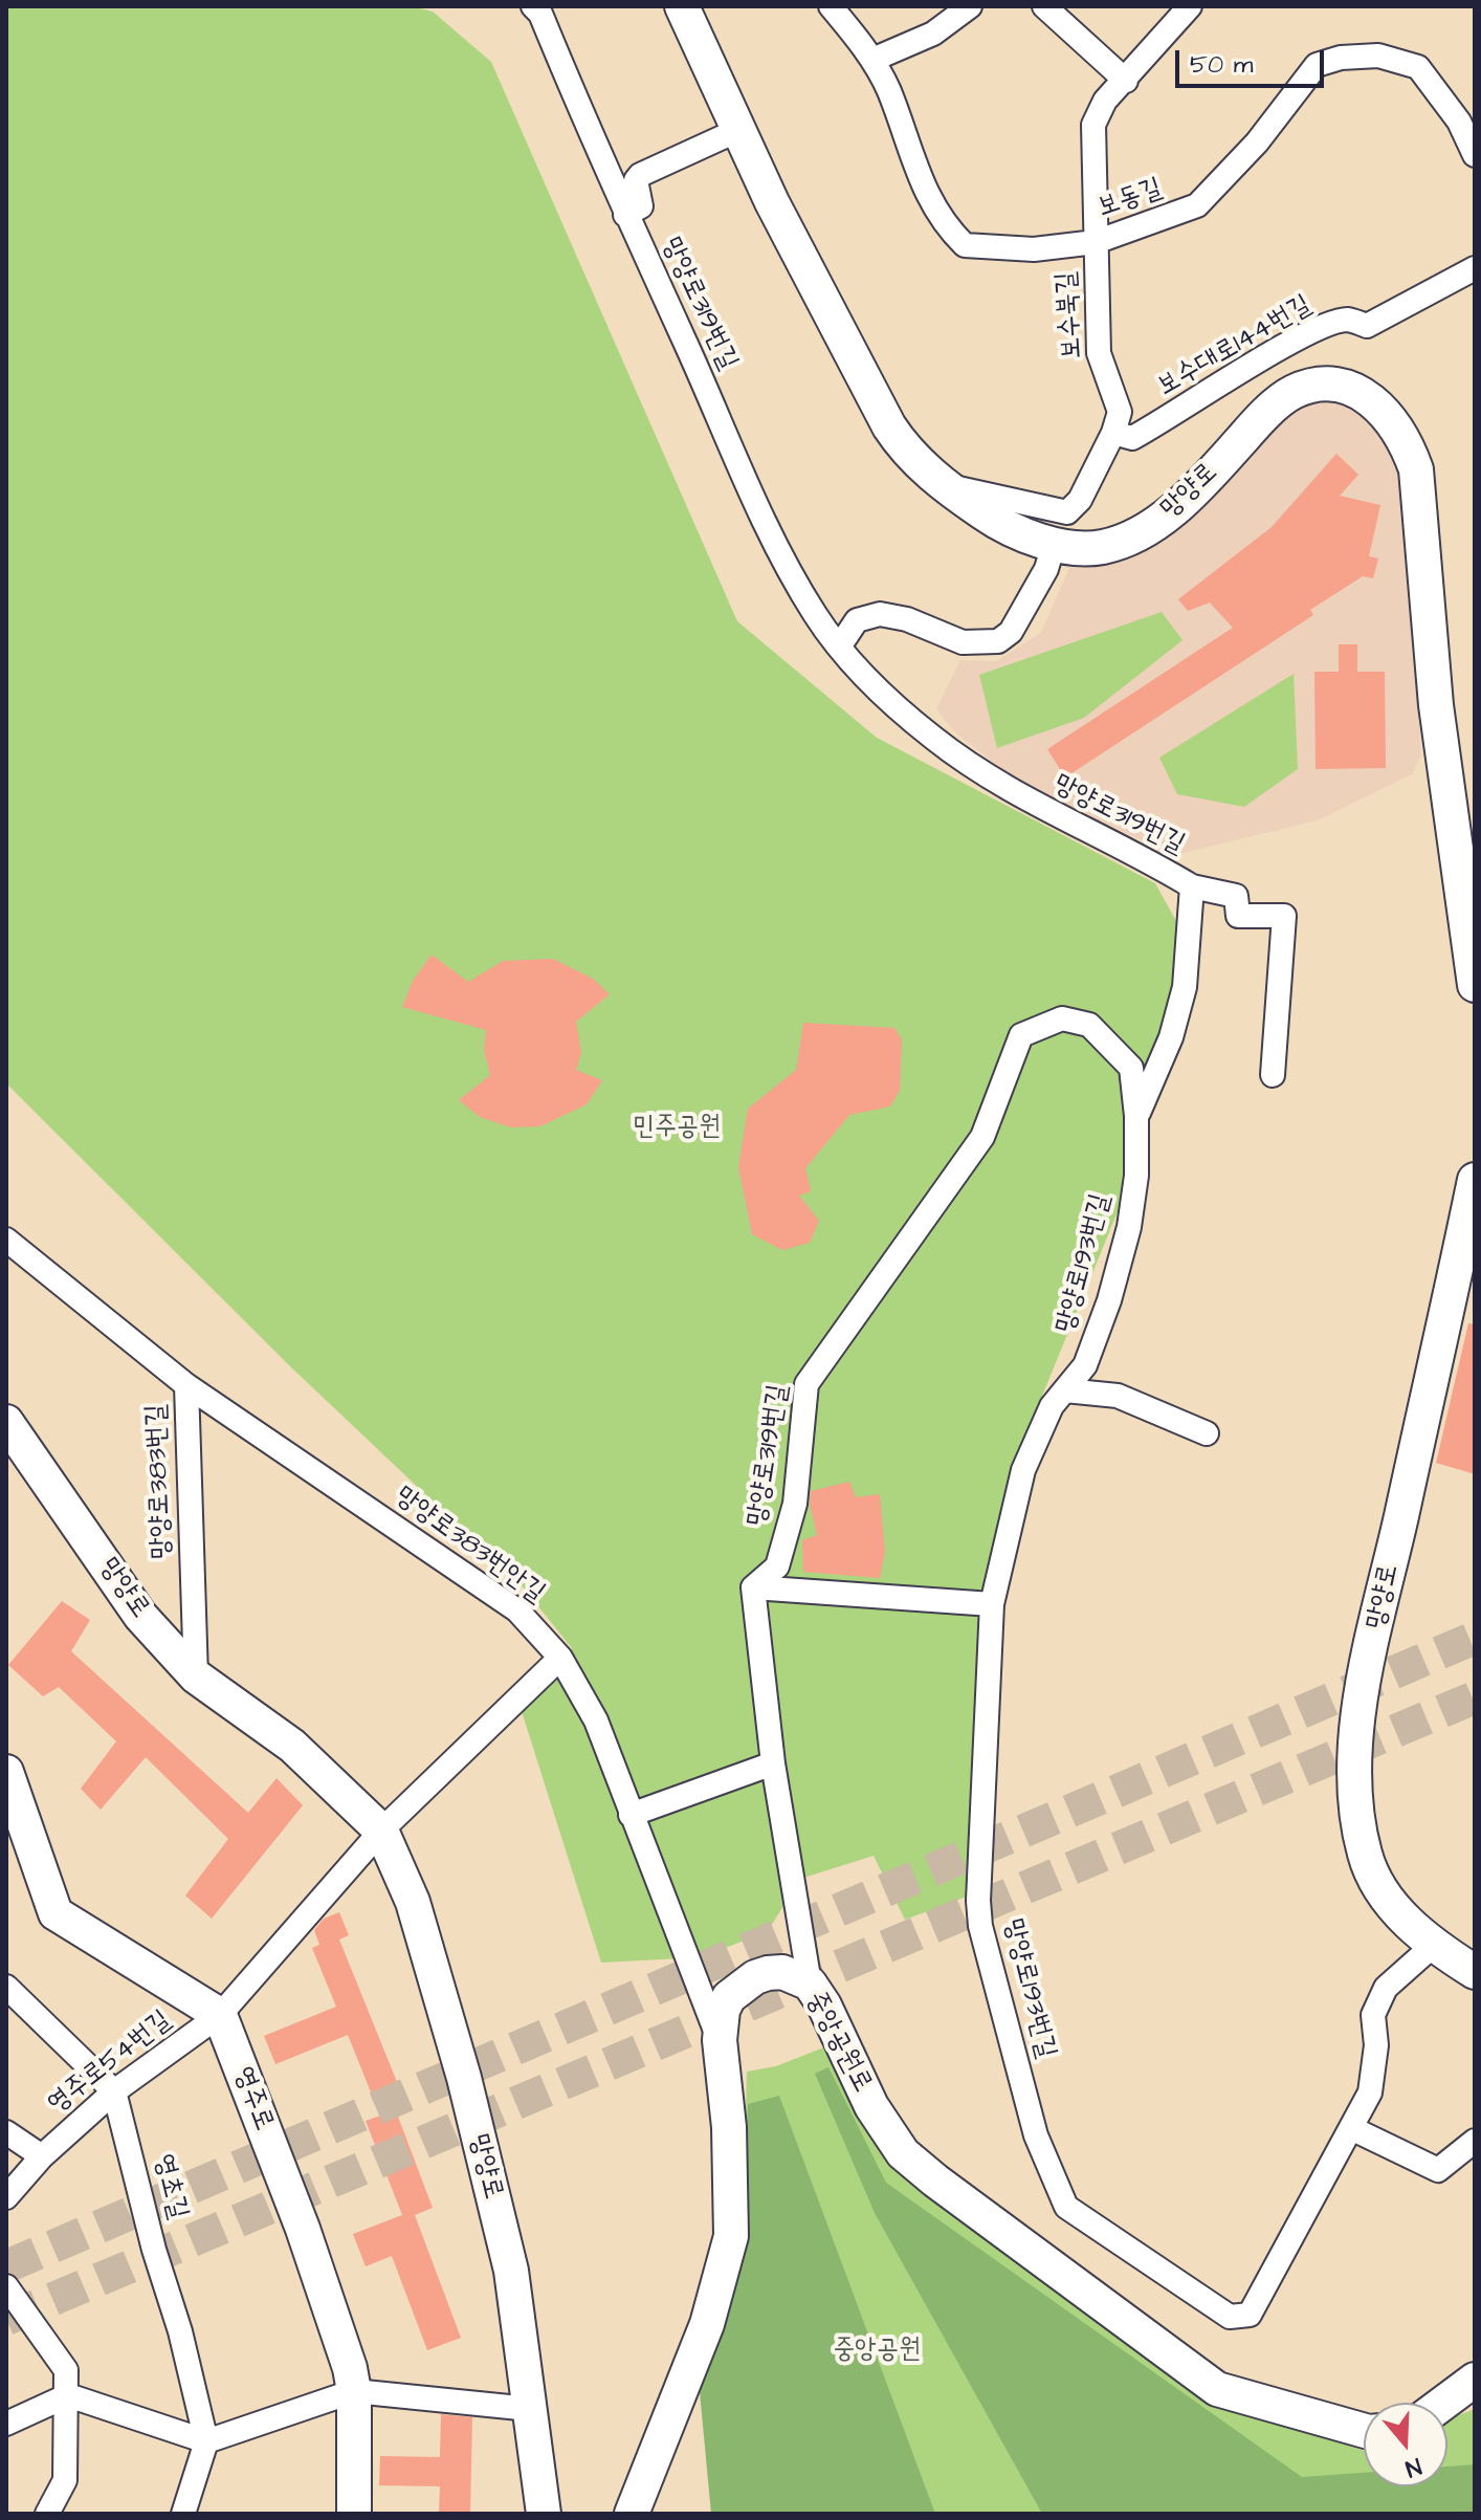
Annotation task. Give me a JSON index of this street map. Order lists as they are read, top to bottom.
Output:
{
  "streets": {
    "main road": ["망양로", "중앙공원로", "영주로"],
    "street": [
      "보동길",
      "망양로319번길",
      "보수북길",
      "보수대로144번길",
      "망양로193번길",
      "망양로383번길",
      "망양로383번안길",
      "영주로54번길",
      "영초길"
    ]
  },
  "crossings": [
    ["보동길", "보수북길"],
    ["망양로319번길", "망양로193번길"],
    ["보수북길", "보수대로144번길"],
    ["보수북길", "망양로"],
    ["망양로", "망양로193번길"],
    ["망양로", "망양로383번길"],
    ["망양로", "영주로54번길"],
    ["망양로383번길", "망양로383번안길"],
    ["망양로383번안길", "중앙공원로"],
    ["영주로54번길", "영주로"],
    ["영주로54번길", "영초길"]
  ],
  "parks": ["민주공원", "중앙공원"],
  "scale_bar": "50 m",
  "north": "bottom"
}
